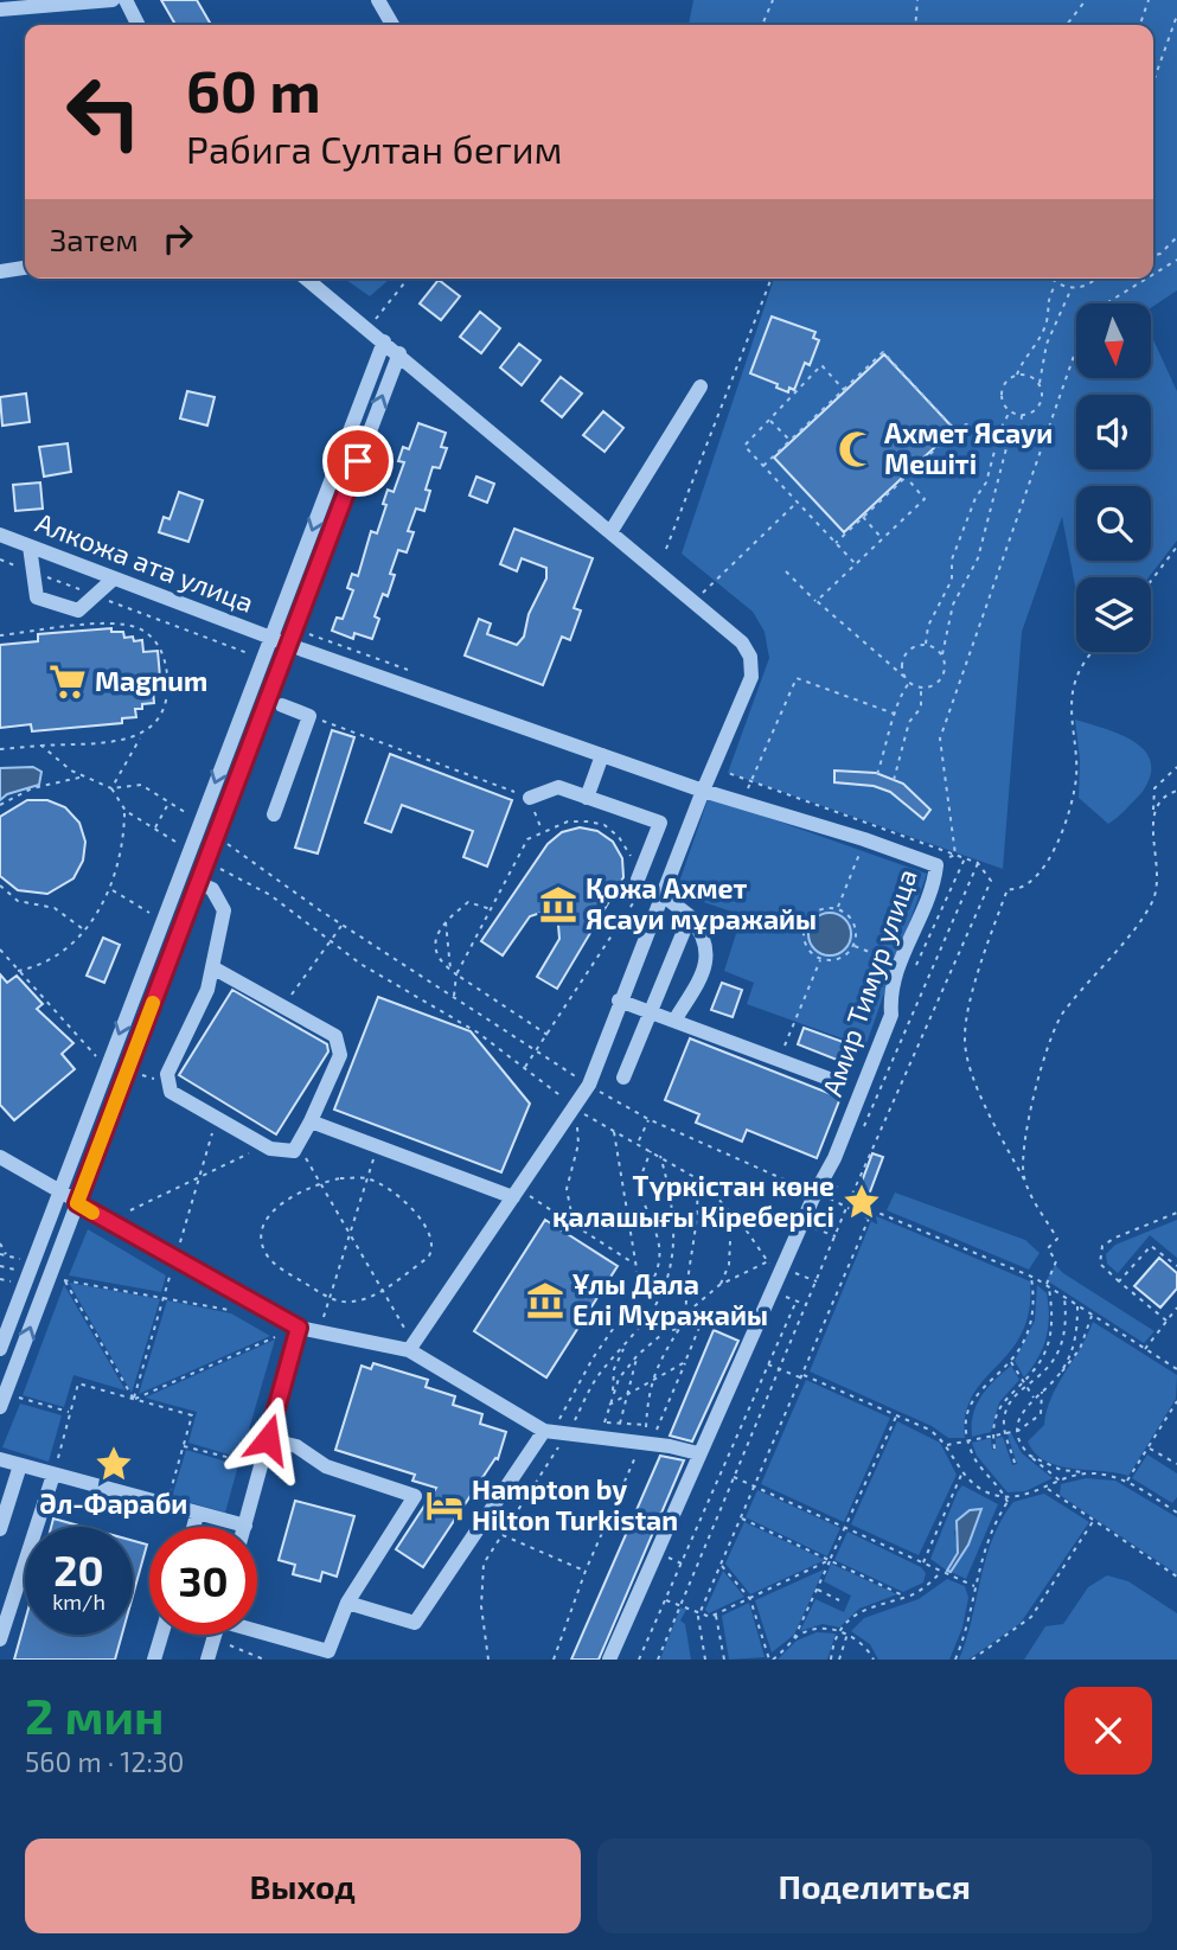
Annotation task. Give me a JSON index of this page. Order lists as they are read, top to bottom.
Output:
{
  "streets": {
    "street": ["Алкожа ата улица", "Амир Тимур улица"]
  },
  "crossings": [
    ["Алкожа ата улица", "Амир Тимур улица"]
  ],
  "places": {
    "mosque": ["Ахмет Ясауи Мешіті"],
    "supermarket": ["Magnum"],
    "museum": ["Қожа Ахмет Ясауи мұражайы", "Ұлы Дала Елі Мұражайы"],
    "place": ["Түркістан көне қалашығы Кіреберісі", "Әл-Фараби"],
    "hotel": ["Hampton by Hilton Turkistan"]
  },
  "north": "bottom",
  "page": {
    "turn": ["60 m", "Рабига Султан бегим"],
    "then": "Затем",
    "speed": "20 km/h",
    "limit": "30",
    "heading": ["2 мин", "560 m · 12:30"],
    "buttons": ["Выход", "Поделиться"]
  }
}
